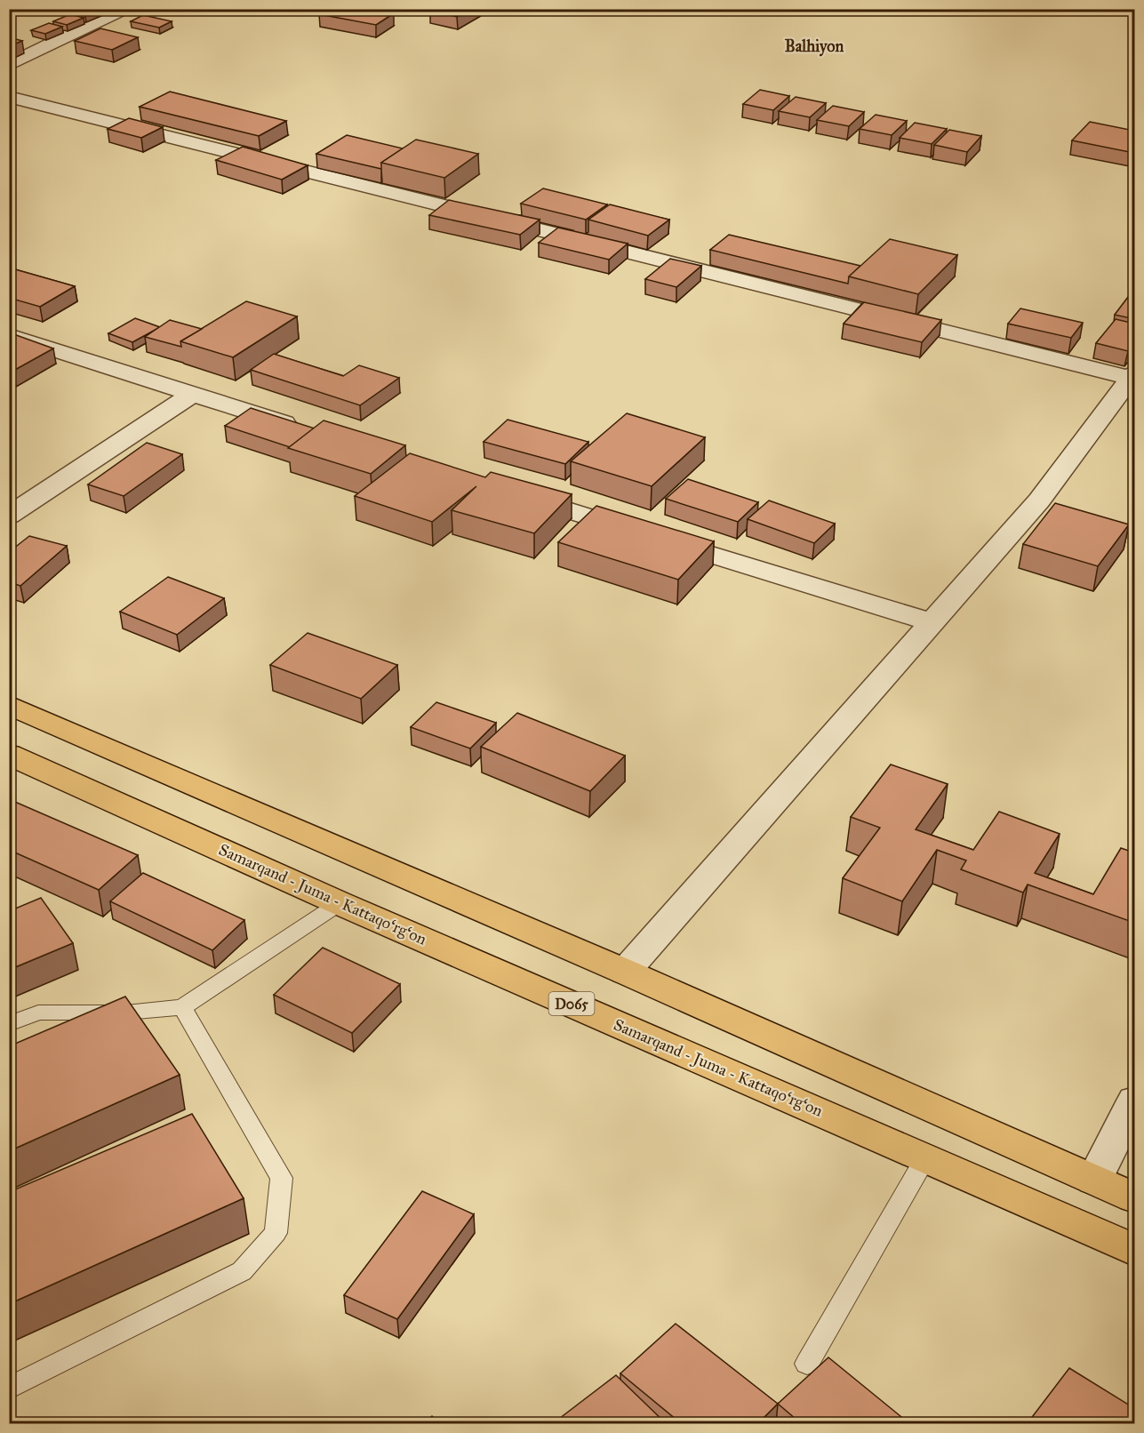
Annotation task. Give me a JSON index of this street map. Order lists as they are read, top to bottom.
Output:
{
  "streets": {
    "main road": ["Samarqand - Juma - Kattaqo‘rg‘on", "D065"]
  },
  "districts": ["Balhiyon"]
}
